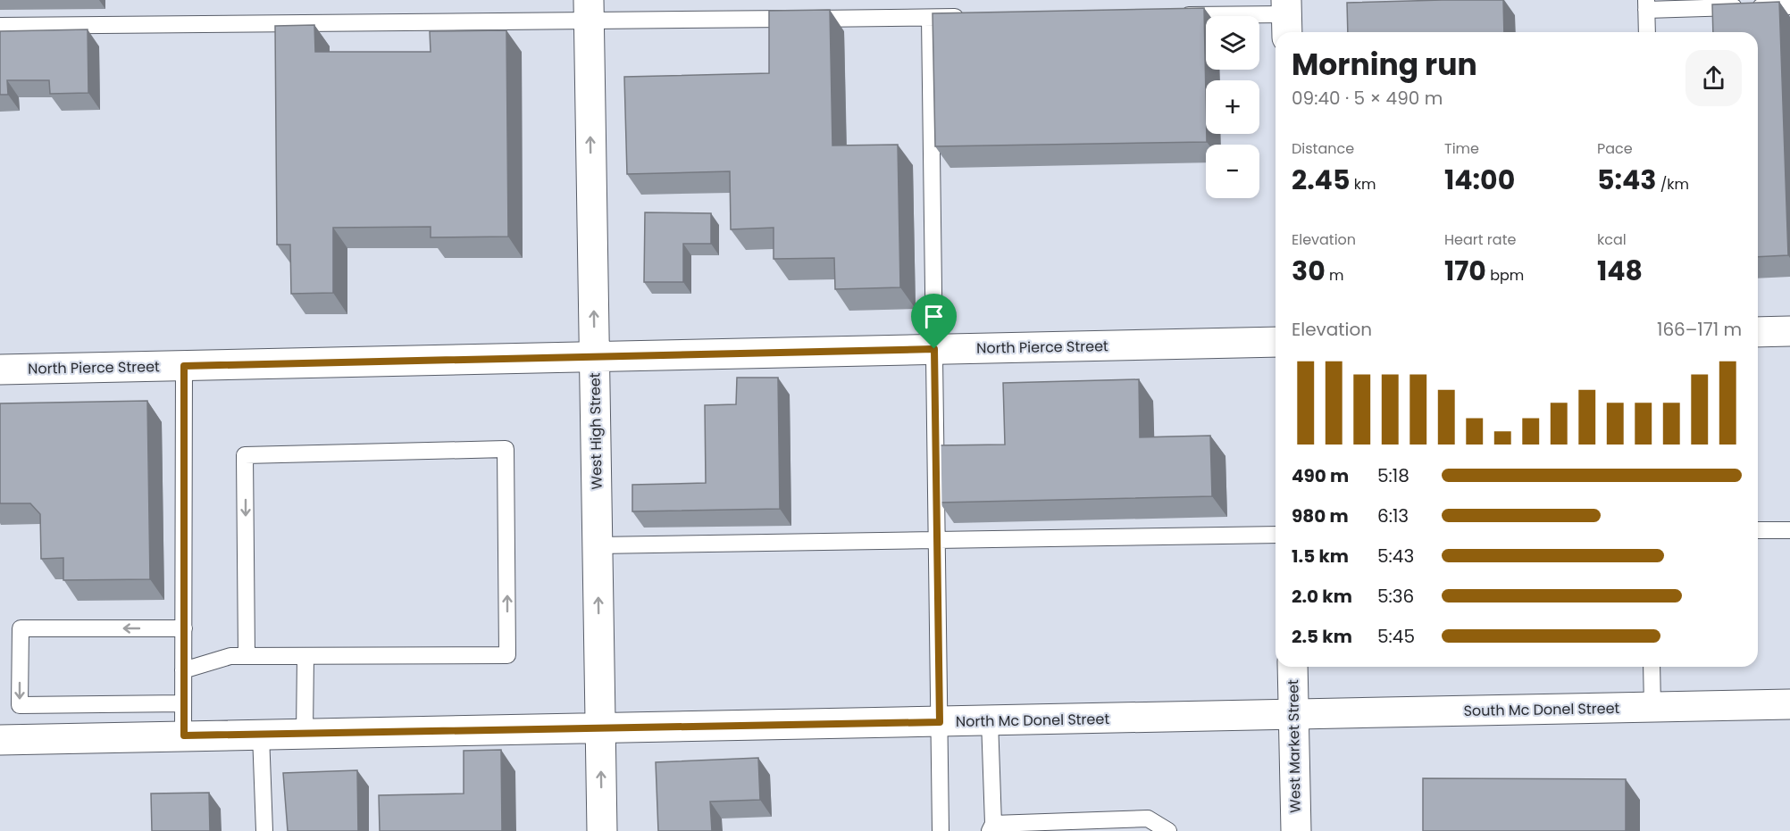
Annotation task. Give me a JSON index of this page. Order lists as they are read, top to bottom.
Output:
{
  "streets": {
    "street": [
      "North Pierce Street",
      "West High Street",
      "South Mc Donel Street",
      "North Mc Donel Street",
      "West Market Street"
    ]
  },
  "crossings": [
    ["North Pierce Street", "West High Street"],
    ["West High Street", "North Mc Donel Street"],
    ["South Mc Donel Street", "North Mc Donel Street"],
    ["South Mc Donel Street", "West Market Street"],
    ["North Mc Donel Street", "West Market Street"]
  ],
  "one_way": ["West High Street"],
  "page": {
    "map_buttons": ["+", "−"],
    "heading": ["Morning run", "09:40 · 5 × 490 m"],
    "stats": [
      ["Distance", "2.45 km"],
      ["Time", "14:00"],
      ["Pace", "5:43 /km"],
      ["Elevation", "30 m"],
      ["Heart rate", "170 bpm"],
      ["kcal", "148"]
    ],
    "chart": ["Elevation", "166–171 m"],
    "list": [
      {
        "name": "490 m",
        "note": "5:18"
      },
      {
        "name": "980 m",
        "note": "6:13"
      },
      {
        "name": "1.5 km",
        "note": "5:43"
      },
      {
        "name": "2.0 km",
        "note": "5:36"
      },
      {
        "name": "2.5 km",
        "note": "5:45"
      }
    ]
  }
}
